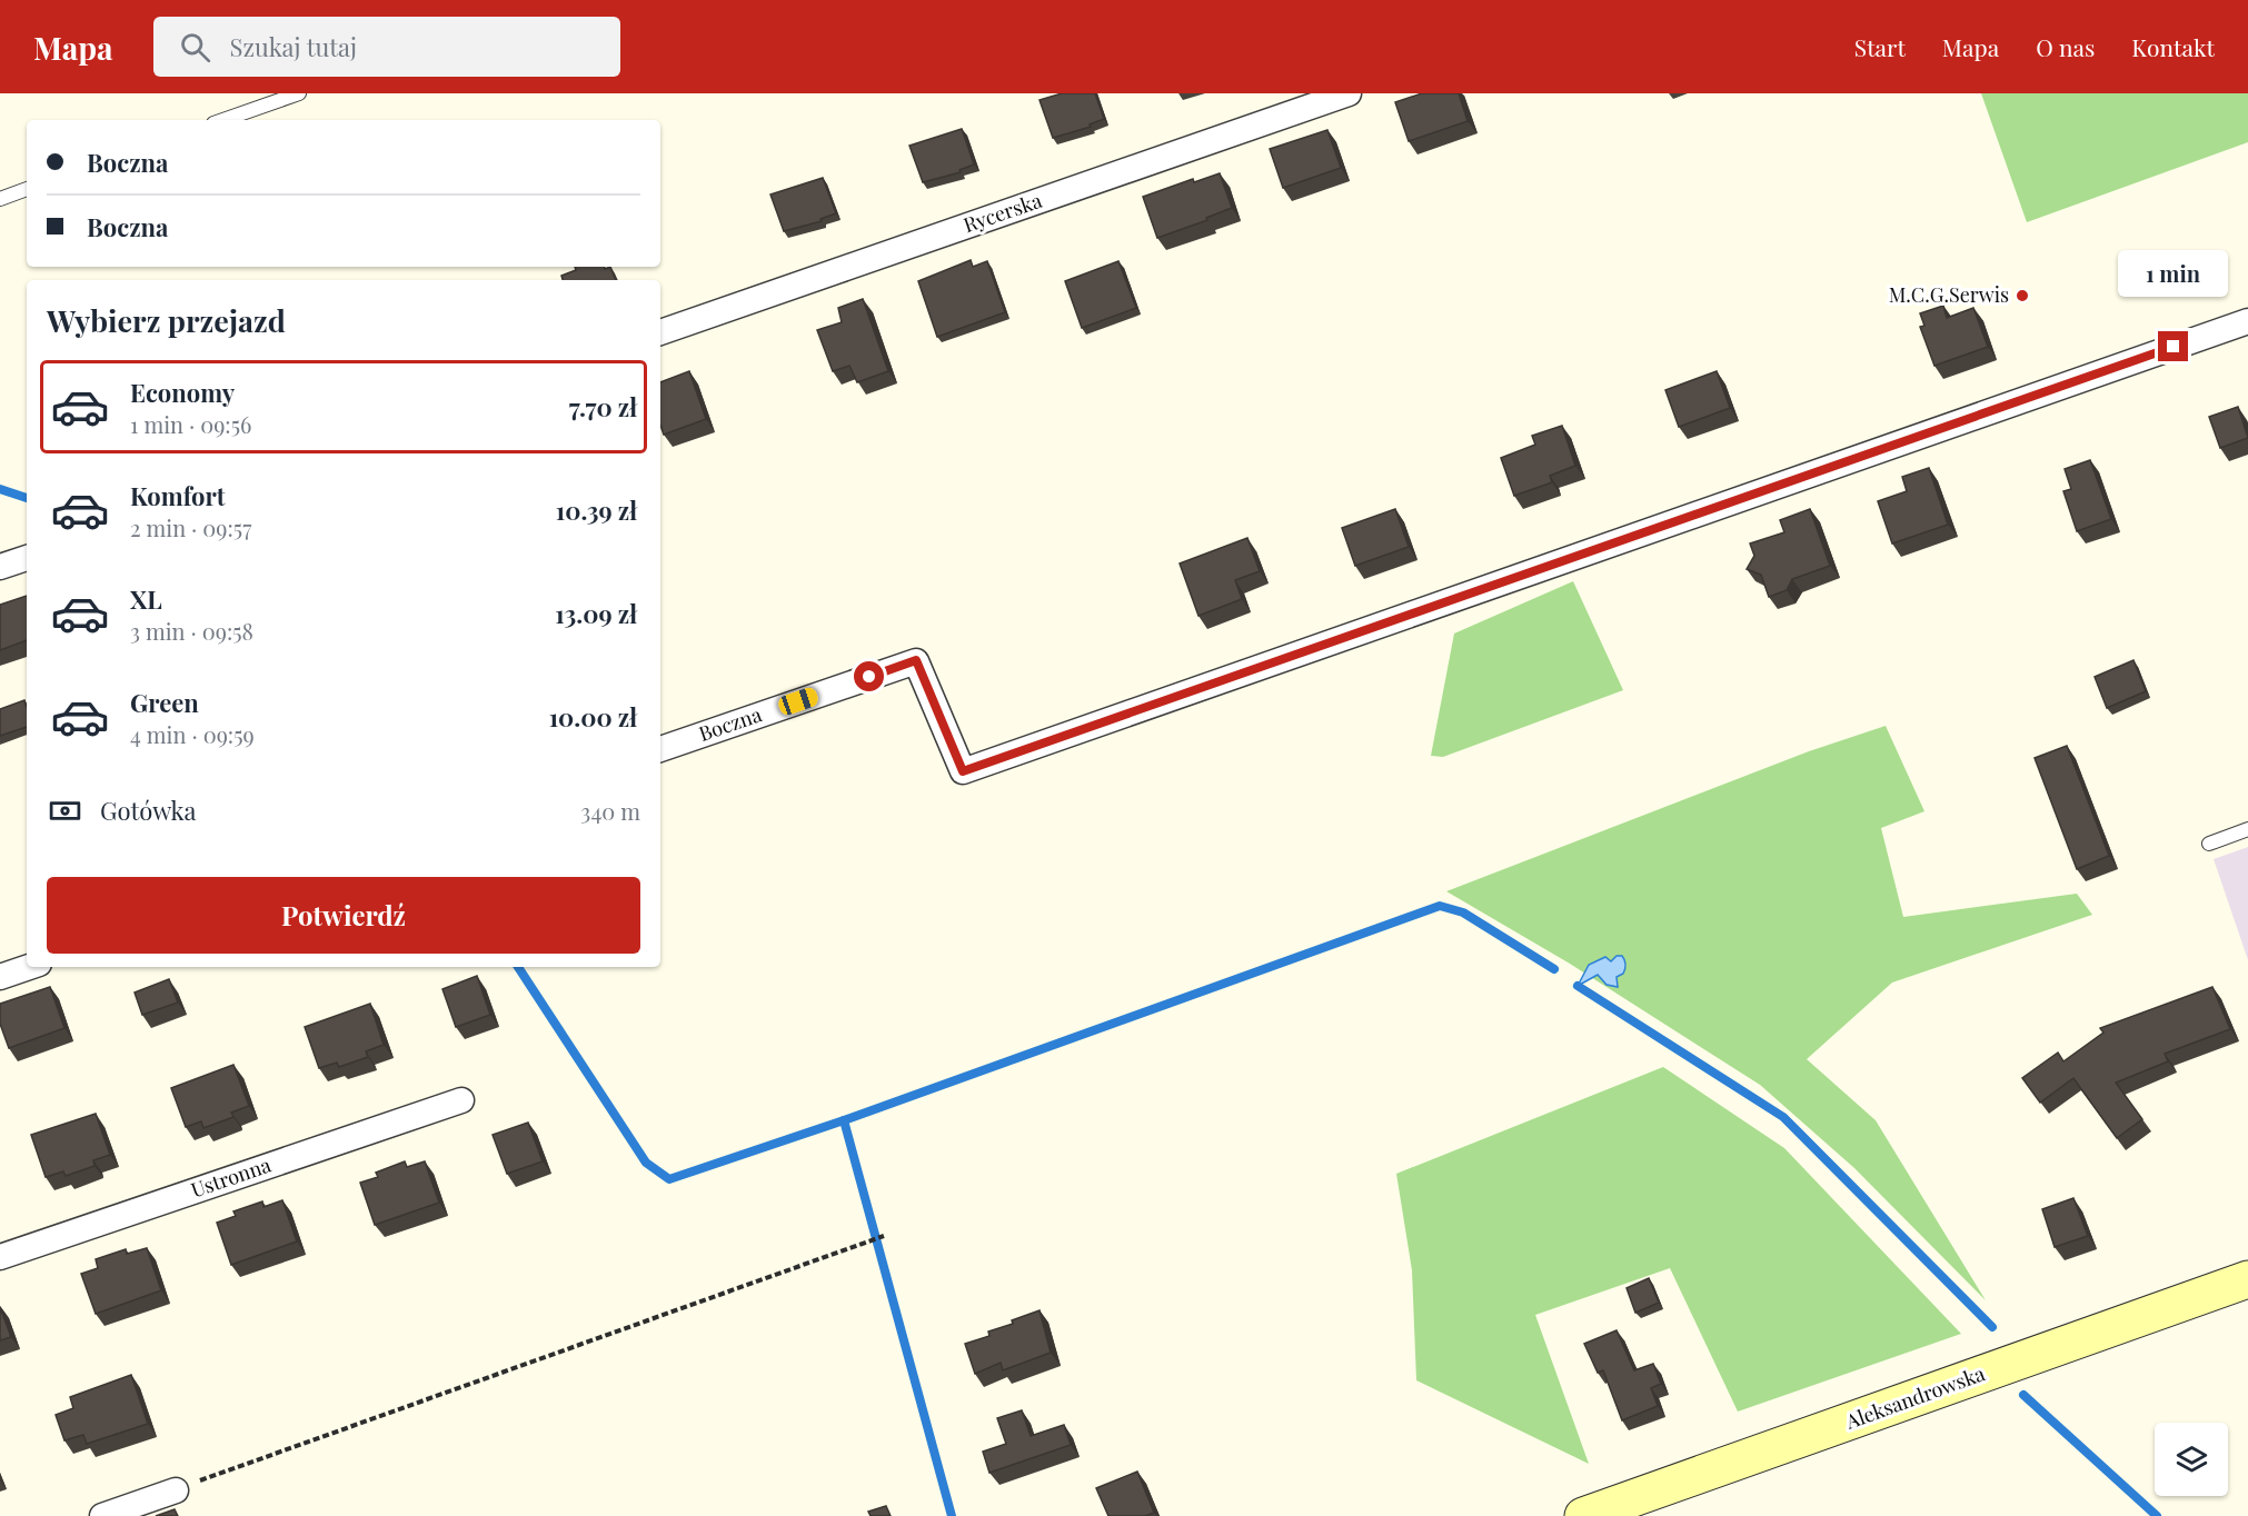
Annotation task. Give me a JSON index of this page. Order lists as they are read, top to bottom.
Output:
{
  "streets": {
    "main road": ["Aleksandrowska"],
    "street": ["Rycerska", "Boczna", "Ustronna"]
  },
  "places": ["M.C.G.Serwis"],
  "page": {
    "header": "Mapa",
    "search": "Szukaj tutaj",
    "nav": [
      "Start",
      "Mapa",
      "O nas",
      "Kontakt"
    ],
    "banner": ["Boczna", "Boczna"],
    "bubble": "1 min",
    "heading": "Wybierz przejazd",
    "list": [
      {
        "name": "Economy",
        "note": "1 min · 09:56",
        "value": "7.70 zł"
      },
      {
        "name": "Komfort",
        "note": "2 min · 09:57",
        "value": "10.39 zł"
      },
      {
        "name": "XL",
        "note": "3 min · 09:58",
        "value": "13.09 zł"
      },
      {
        "name": "Green",
        "note": "4 min · 09:59",
        "value": "10.00 zł"
      }
    ],
    "pay": ["Gotówka", "340 m"],
    "buttons": "Potwierdź"
  }
}
